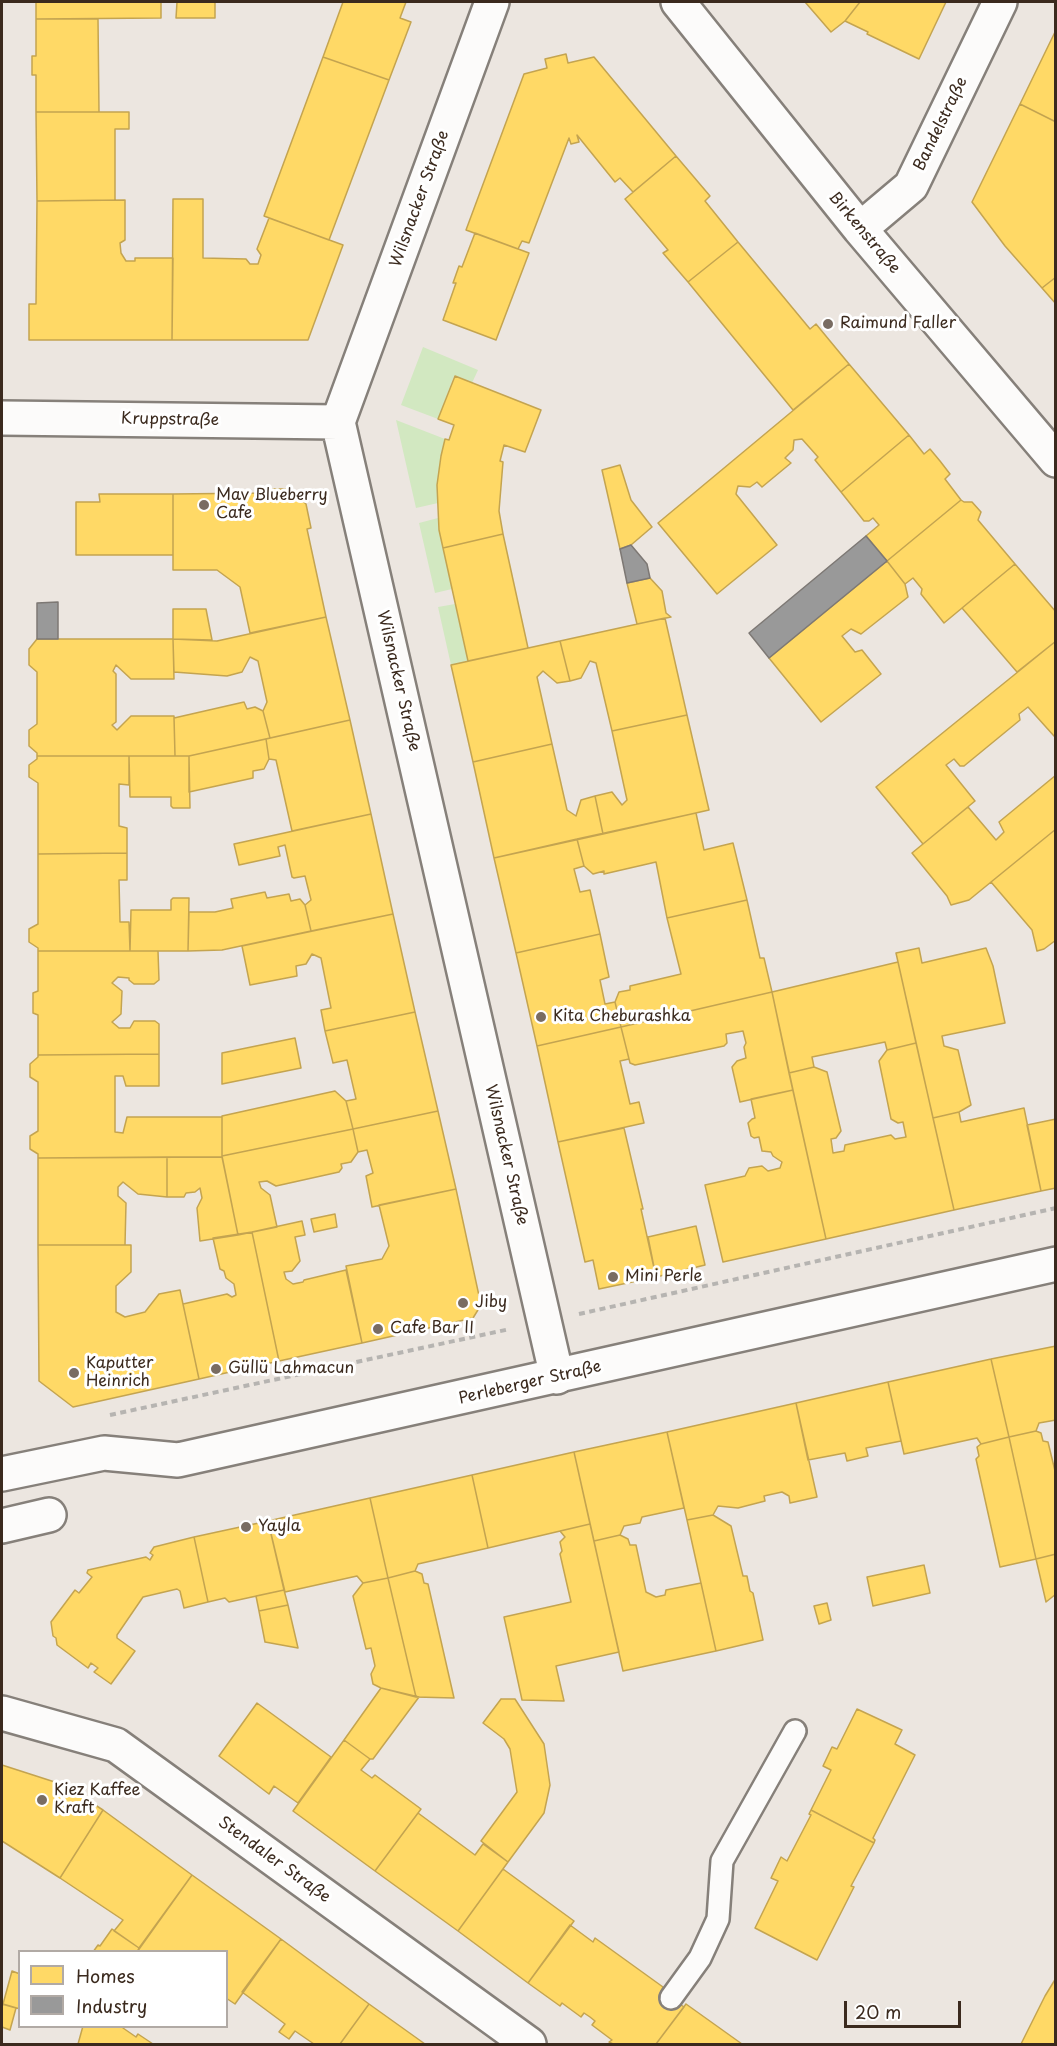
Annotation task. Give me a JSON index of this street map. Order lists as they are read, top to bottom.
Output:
{
  "streets": {
    "street": [
      "Bandelstraße",
      "Wilsnacker Straße",
      "Birkenstraße",
      "Kruppstraße",
      "Perleberger Straße",
      "Stendaler Straße"
    ]
  },
  "crossings": [
    ["Bandelstraße", "Birkenstraße"],
    ["Wilsnacker Straße", "Kruppstraße"],
    ["Wilsnacker Straße", "Perleberger Straße"]
  ],
  "places": [
    "Raimund Faller",
    "Mav Blueberry Cafe",
    "Kita Cheburashka",
    "Mini Perle",
    "Jiby",
    "Cafe Bar II",
    "Güllü Lahmacun",
    "Kaputter Heinrich",
    "Yayla",
    "Kiez Kaffee Kraft"
  ],
  "legend": ["Homes", "Industry"],
  "scale_bar": "20 m"
}
